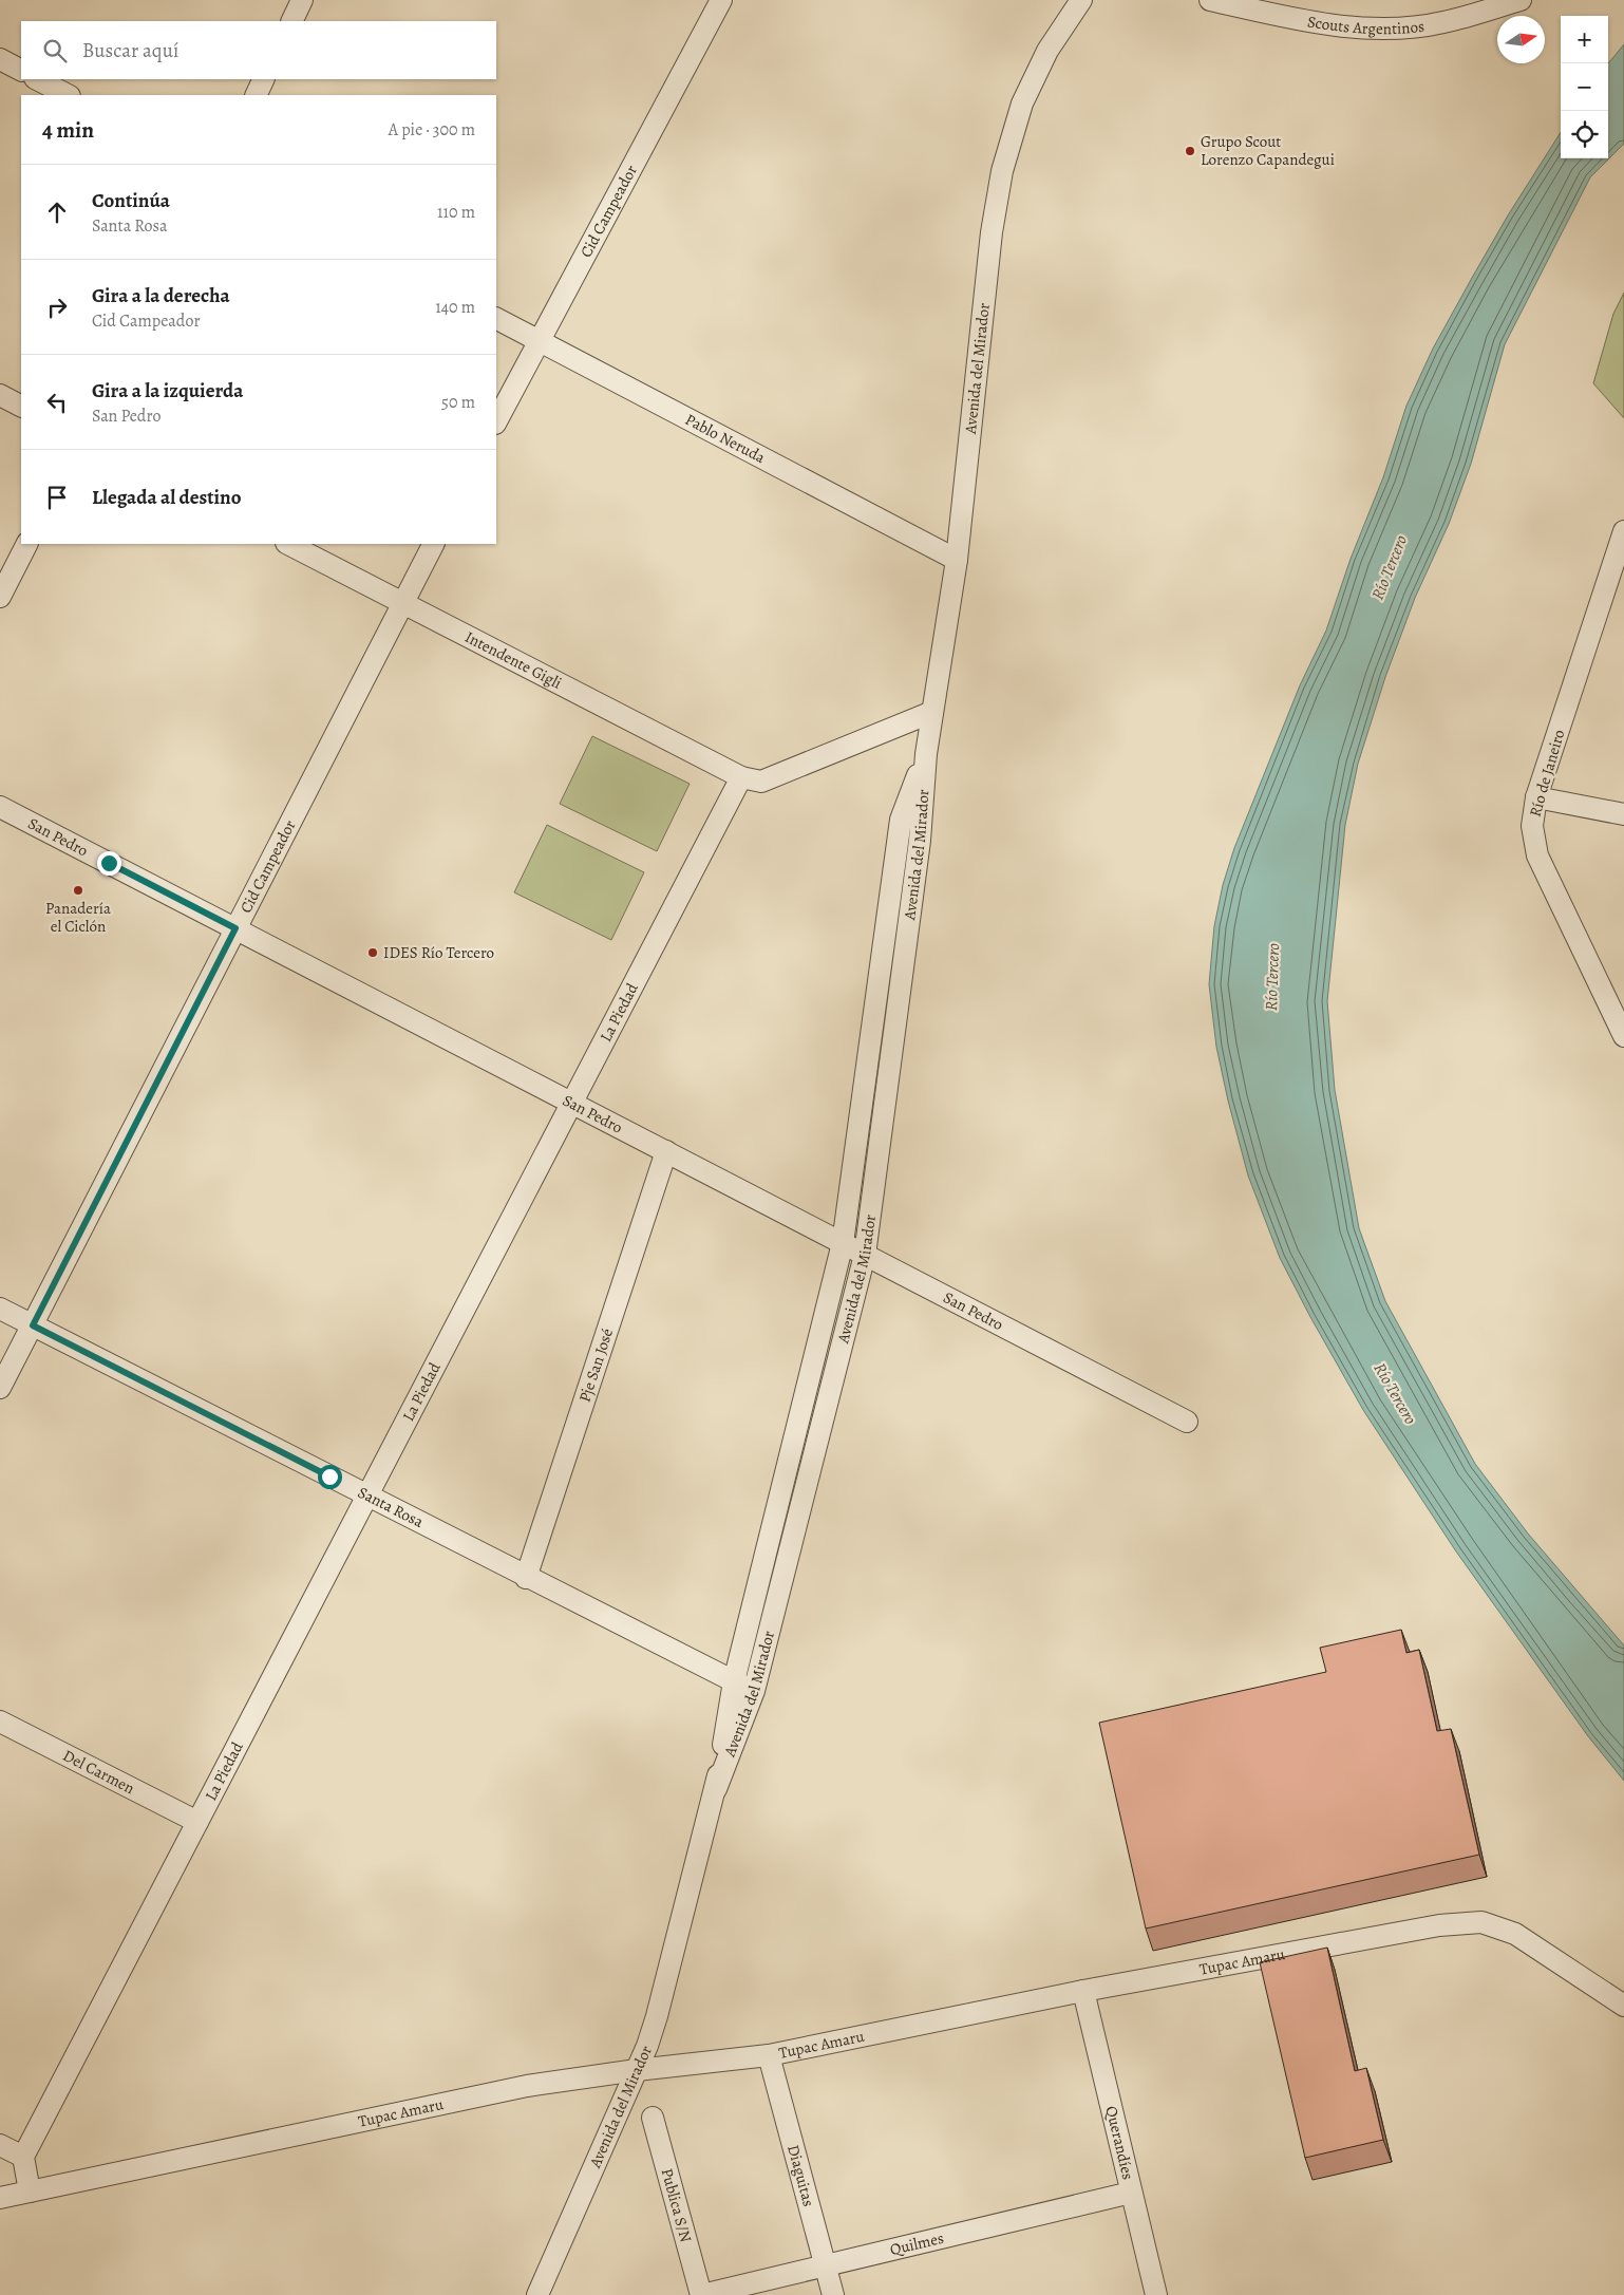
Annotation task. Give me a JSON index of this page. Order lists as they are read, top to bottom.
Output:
{
  "streets": {
    "street": [
      "Scouts Argentinos",
      "Cid Campeador",
      "Avenida del Mirador",
      "Pablo Neruda",
      "Intendente Gigli",
      "Río de Janeiro",
      "San Pedro",
      "La Piedad",
      "Pje San José",
      "Santa Rosa",
      "Del Carmen",
      "Tupac Amaru",
      "Querandíes",
      "Diaguitas",
      "Publica S/N",
      "Quilmes"
    ]
  },
  "crossings": [
    ["Cid Campeador", "Pablo Neruda"],
    ["Cid Campeador", "Intendente Gigli"],
    ["Cid Campeador", "San Pedro"],
    ["Cid Campeador", "Santa Rosa"],
    ["Avenida del Mirador", "Pablo Neruda"],
    ["Avenida del Mirador", "San Pedro"],
    ["Avenida del Mirador", "Santa Rosa"],
    ["Avenida del Mirador", "Tupac Amaru"],
    ["Intendente Gigli", "La Piedad"],
    ["San Pedro", "La Piedad"],
    ["San Pedro", "Pje San José"],
    ["La Piedad", "Santa Rosa"],
    ["La Piedad", "Del Carmen"],
    ["Pje San José", "Santa Rosa"],
    ["Tupac Amaru", "Querandíes"],
    ["Tupac Amaru", "Diaguitas"],
    ["Querandíes", "Quilmes"],
    ["Diaguitas", "Quilmes"],
    ["Publica S/N", "Quilmes"]
  ],
  "water": ["Río Tercero"],
  "places": ["Grupo Scout Lorenzo Capandegui", "Panadería el Ciclón", "IDES Río Tercero"],
  "north": "right",
  "page": {
    "map_buttons": ["+", "−"],
    "search": "Buscar aquí",
    "heading": ["4 min", "A pie · 300 m"],
    "list": [
      ["Continúa", "Santa Rosa", "110 m"],
      ["Gira a la derecha", "Cid Campeador", "140 m"],
      ["Gira a la izquierda", "San Pedro", "50 m"],
      "Llegada al destino"
    ]
  }
}
